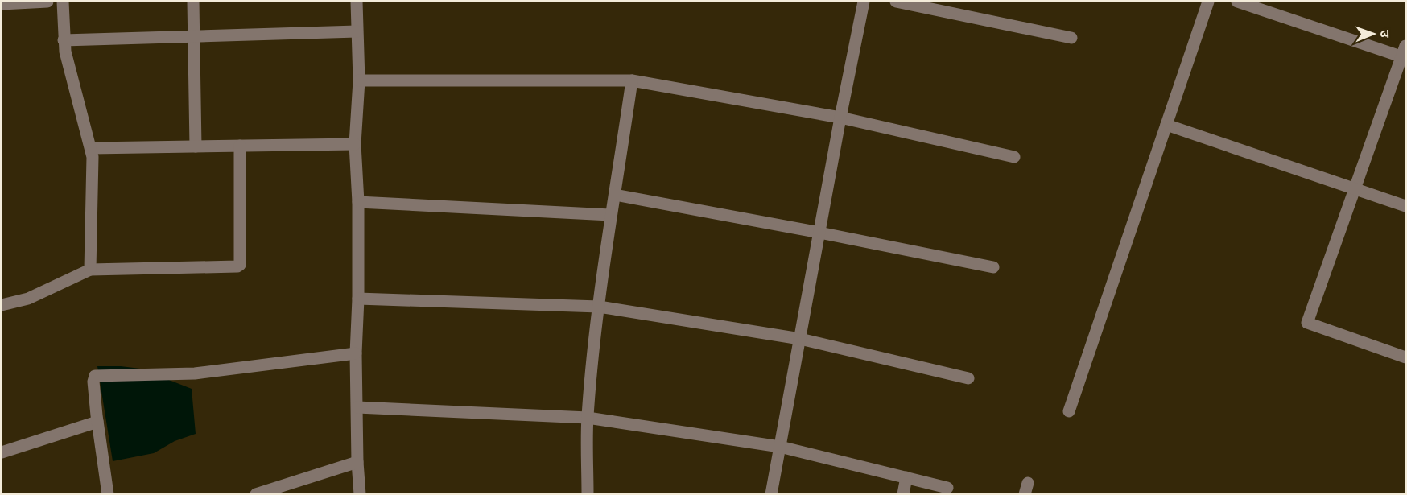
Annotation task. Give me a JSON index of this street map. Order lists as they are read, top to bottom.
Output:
{
  "north": "right"
}
